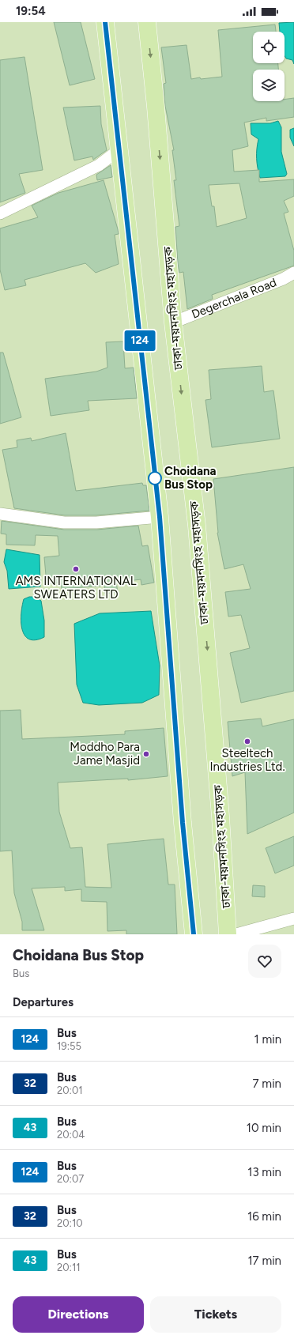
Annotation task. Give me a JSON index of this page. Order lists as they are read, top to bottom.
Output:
{
  "streets": {
    "highway": ["ঢাকা-ময়মনসিংহ মহাসড়ক"],
    "street": ["Degerchala Road"]
  },
  "crossings": [
    ["Degerchala Road", "ঢাকা-ময়মনসিংহ মহাসড়ক"]
  ],
  "places": [
    "Choidana Bus Stop",
    "AMS INTERNATIONAL SWEATERS LTD",
    "Steeltech Industries Ltd.",
    "Moddho Para Jame Masjid"
  ],
  "lines": ["bus line 124"],
  "page": {
    "status": "19:54",
    "on_map": "124",
    "heading": [
      ["Choidana Bus Stop", "Bus"],
      "Departures"
    ],
    "list": [
      {
        "mark": "124",
        "name": "Bus",
        "note": "19:55",
        "value": "1 min"
      },
      {
        "mark": "32",
        "name": "Bus",
        "note": "20:01",
        "value": "7 min"
      },
      {
        "mark": "43",
        "name": "Bus",
        "note": "20:04",
        "value": "10 min"
      },
      {
        "mark": "124",
        "name": "Bus",
        "note": "20:07",
        "value": "13 min"
      },
      {
        "mark": "32",
        "name": "Bus",
        "note": "20:10",
        "value": "16 min"
      },
      {
        "mark": "43",
        "name": "Bus",
        "note": "20:11",
        "value": "17 min"
      }
    ],
    "buttons": ["Directions", "Tickets"]
  }
}
